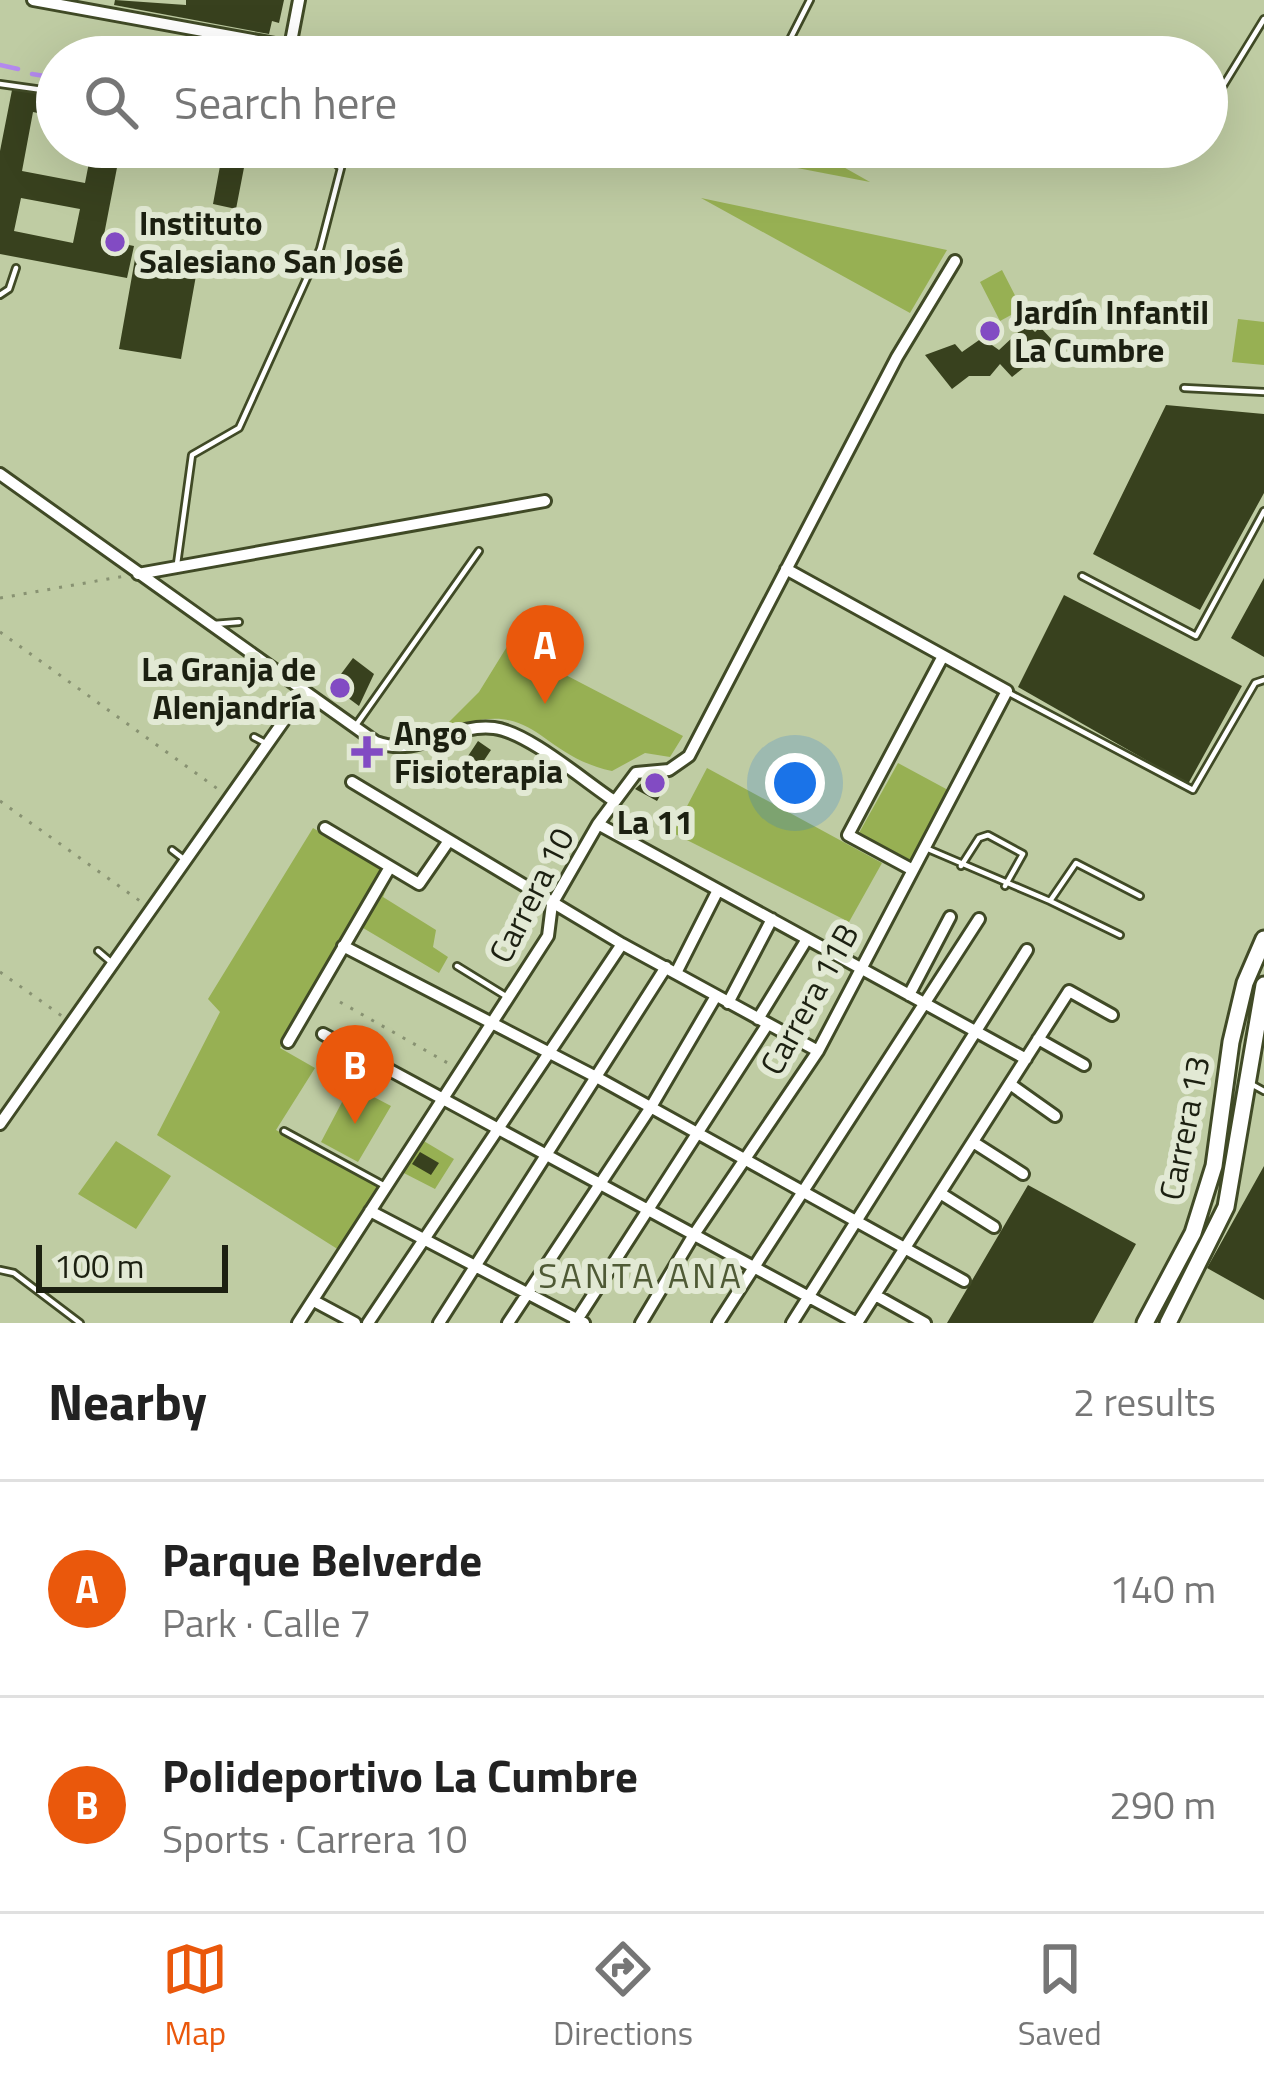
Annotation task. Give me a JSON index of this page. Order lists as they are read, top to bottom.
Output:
{
  "streets": {
    "street": ["Carrera 10", "Carrera 11B", "Carrera 13"]
  },
  "districts": ["SANTA ANA"],
  "places": {
    "other": [
      "Instituto Salesiano San José",
      "Jardín Infantil La Cumbre",
      "La Granja de Alenjandría",
      "La 11"
    ],
    "health": ["Ango Fisioterapia"]
  },
  "scale_bar": "100 m",
  "page": {
    "search": "Search here",
    "pins": ["A", "B"],
    "scale": "100 m",
    "heading": ["Nearby", "2 results"],
    "list": [
      {
        "mark": "A",
        "name": "Parque Belverde",
        "note": "Park · Calle 7",
        "value": "140 m"
      },
      {
        "mark": "B",
        "name": "Polideportivo La Cumbre",
        "note": "Sports · Carrera 10",
        "value": "290 m"
      }
    ],
    "nav": ["Map", "Directions", "Saved"]
  }
}
